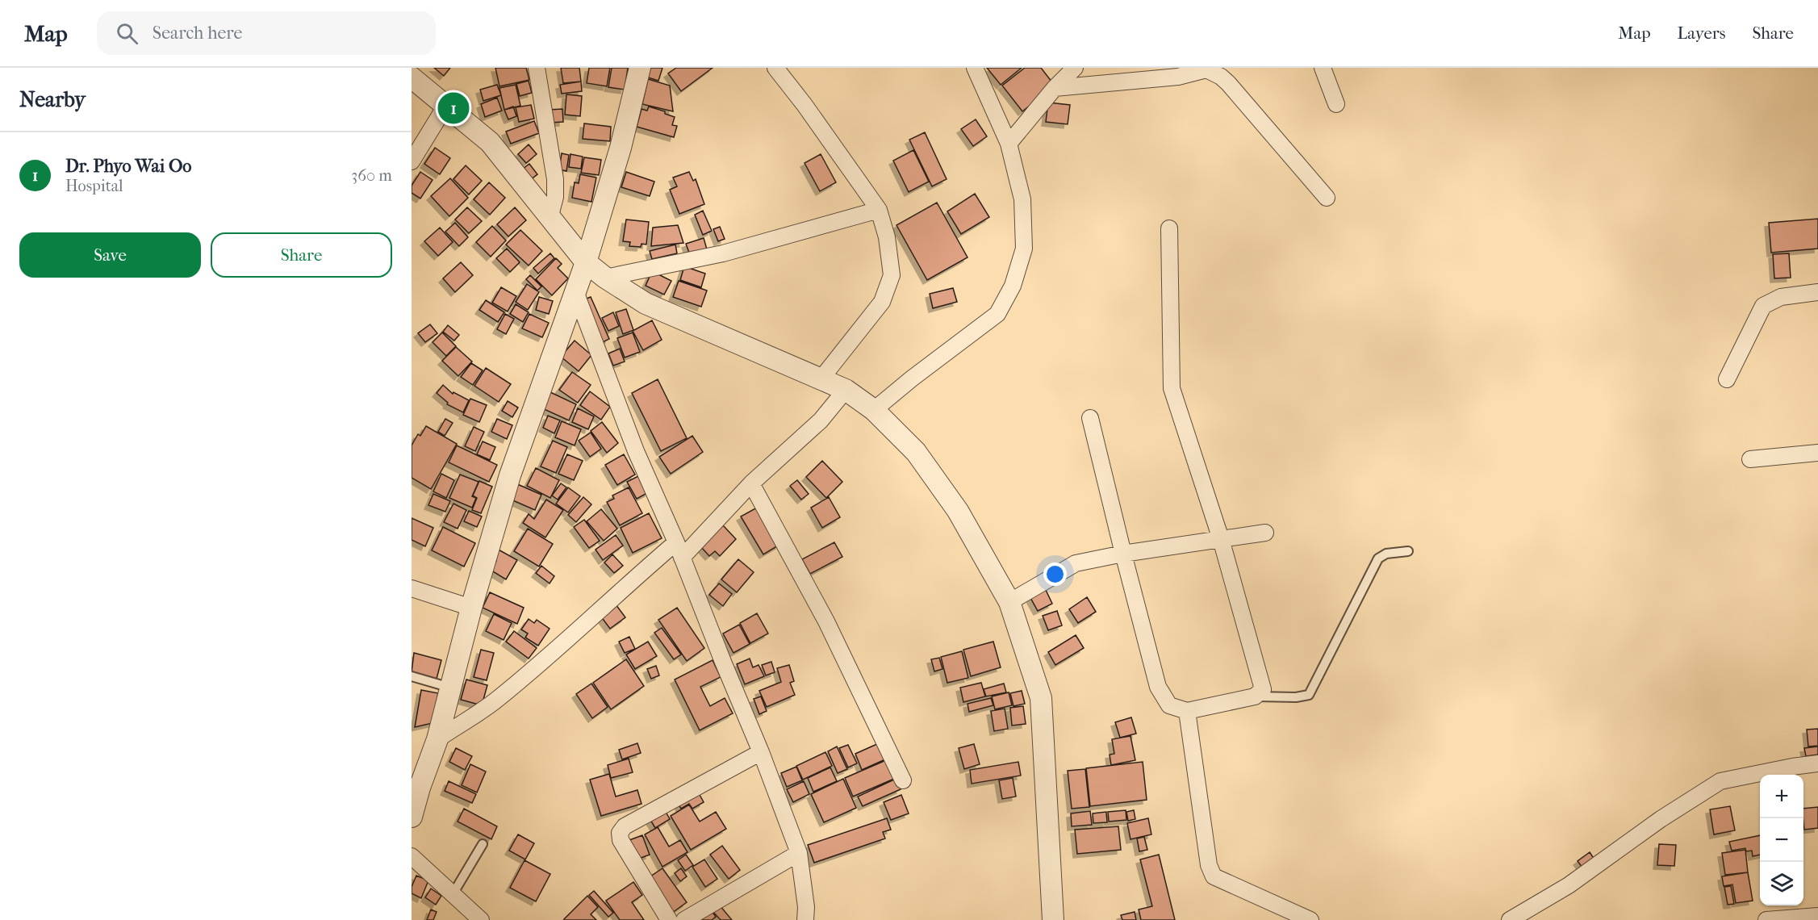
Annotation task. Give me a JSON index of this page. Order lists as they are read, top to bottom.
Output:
{
  "page": {
    "header": "Map",
    "search": "Search here",
    "nav": ["Map", "Layers", "Share"],
    "heading": "Nearby",
    "pins": "1",
    "list": [
      {
        "mark": "1",
        "name": "Dr. Phyo Wai Oo",
        "note": "Hospital",
        "value": "360 m"
      }
    ],
    "buttons": ["Save", "Share"],
    "map_buttons": ["+", "−"]
  }
}
